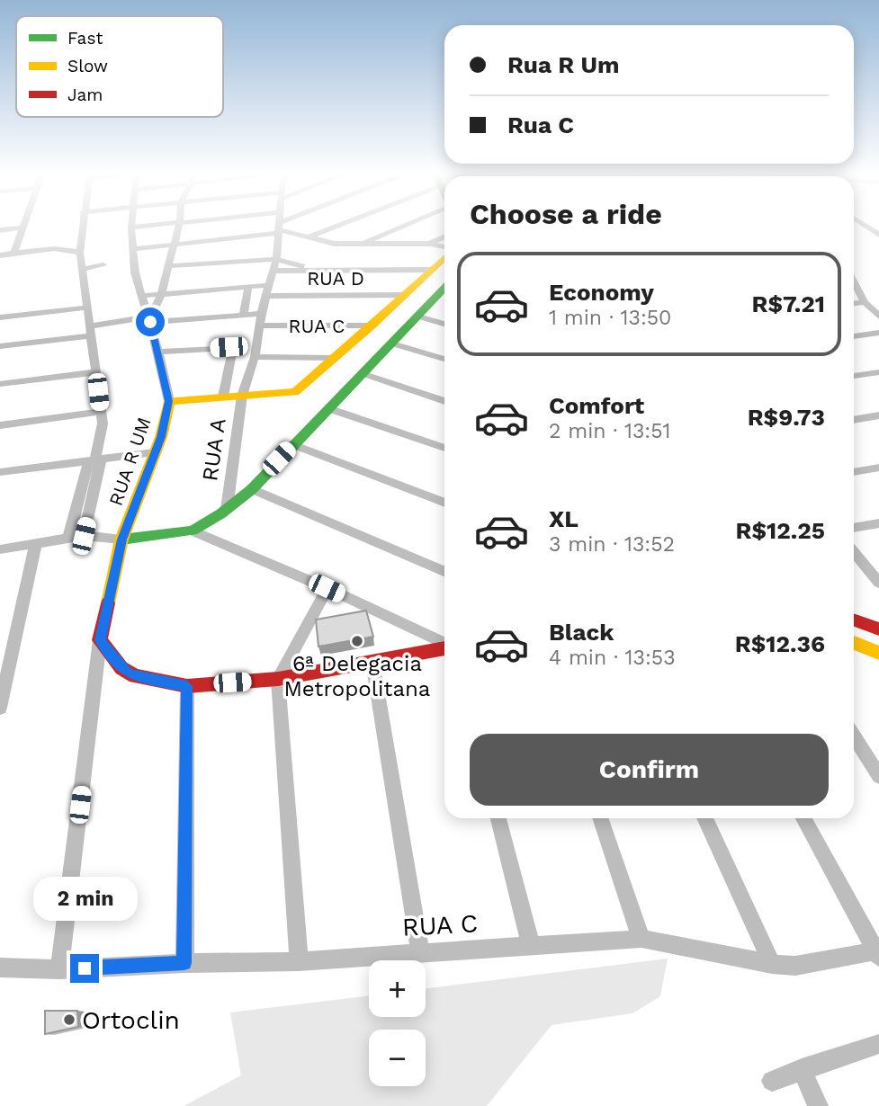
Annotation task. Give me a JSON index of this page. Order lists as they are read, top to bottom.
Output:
{
  "streets": {
    "street": [
      "RUA D",
      "RUA C",
      "RUA A",
      "RUA R UM"
    ]
  },
  "crossings": [
    ["RUA D", "RUA A"],
    ["RUA C", "RUA A"],
    ["RUA C", "RUA R UM"],
    ["RUA A", "RUA R UM"]
  ],
  "places": ["6ª Delegacia Metropolitana", "Ortoclin"],
  "legend": ["Fast", "Slow", "Jam"],
  "page": {
    "banner": ["Rua R Um", "Rua C"],
    "heading": "Choose a ride",
    "list": [
      {
        "name": "Economy",
        "note": "1 min · 13:50",
        "value": "R$7.21"
      },
      {
        "name": "Comfort",
        "note": "2 min · 13:51",
        "value": "R$9.73"
      },
      {
        "name": "XL",
        "note": "3 min · 13:52",
        "value": "R$12.25"
      },
      {
        "name": "Black",
        "note": "4 min · 13:53",
        "value": "R$12.36"
      }
    ],
    "buttons": "Confirm",
    "bubble": "2 min",
    "map_buttons": ["+", "−"]
  }
}
